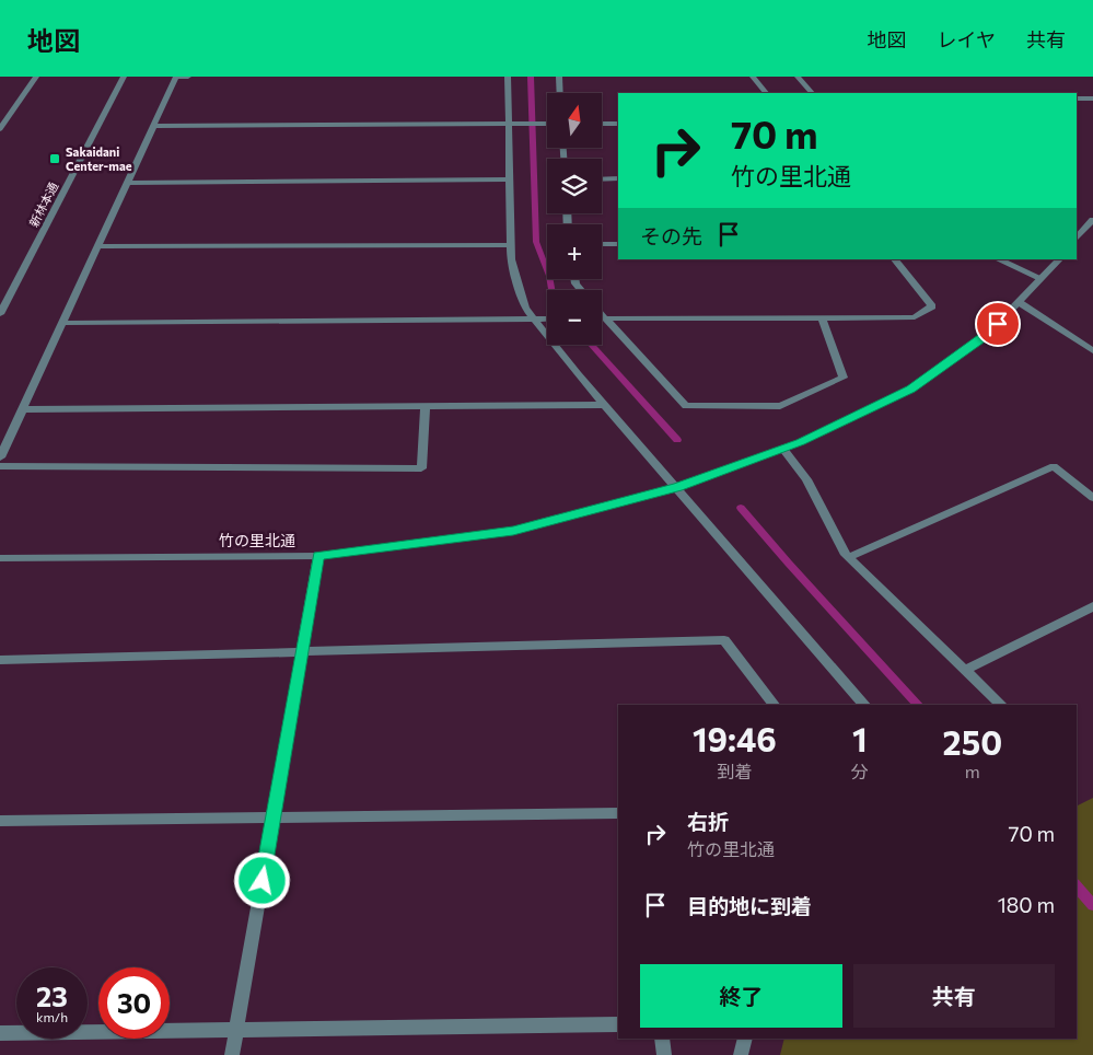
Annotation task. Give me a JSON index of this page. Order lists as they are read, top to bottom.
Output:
{
  "streets": {
    "street": ["新林本通", "竹の里北通"]
  },
  "places": {
    "transit": ["Sakaidani Center-mae"]
  },
  "north": "top",
  "page": {
    "header": "地図",
    "nav": ["地図", "レイヤ", "共有"],
    "map_buttons": ["+", "−"],
    "turn": ["70 m", "竹の里北通"],
    "then": "その先",
    "eta": [
      "19:46",
      "到着",
      "1",
      "分",
      "250",
      "m"
    ],
    "list": [
      {
        "name": "右折",
        "note": "竹の里北通",
        "value": "70 m"
      },
      {
        "name": "目的地に到着",
        "value": "180 m"
      }
    ],
    "buttons": ["終了", "共有"],
    "speed": "23 km/h",
    "limit": "30"
  }
}
